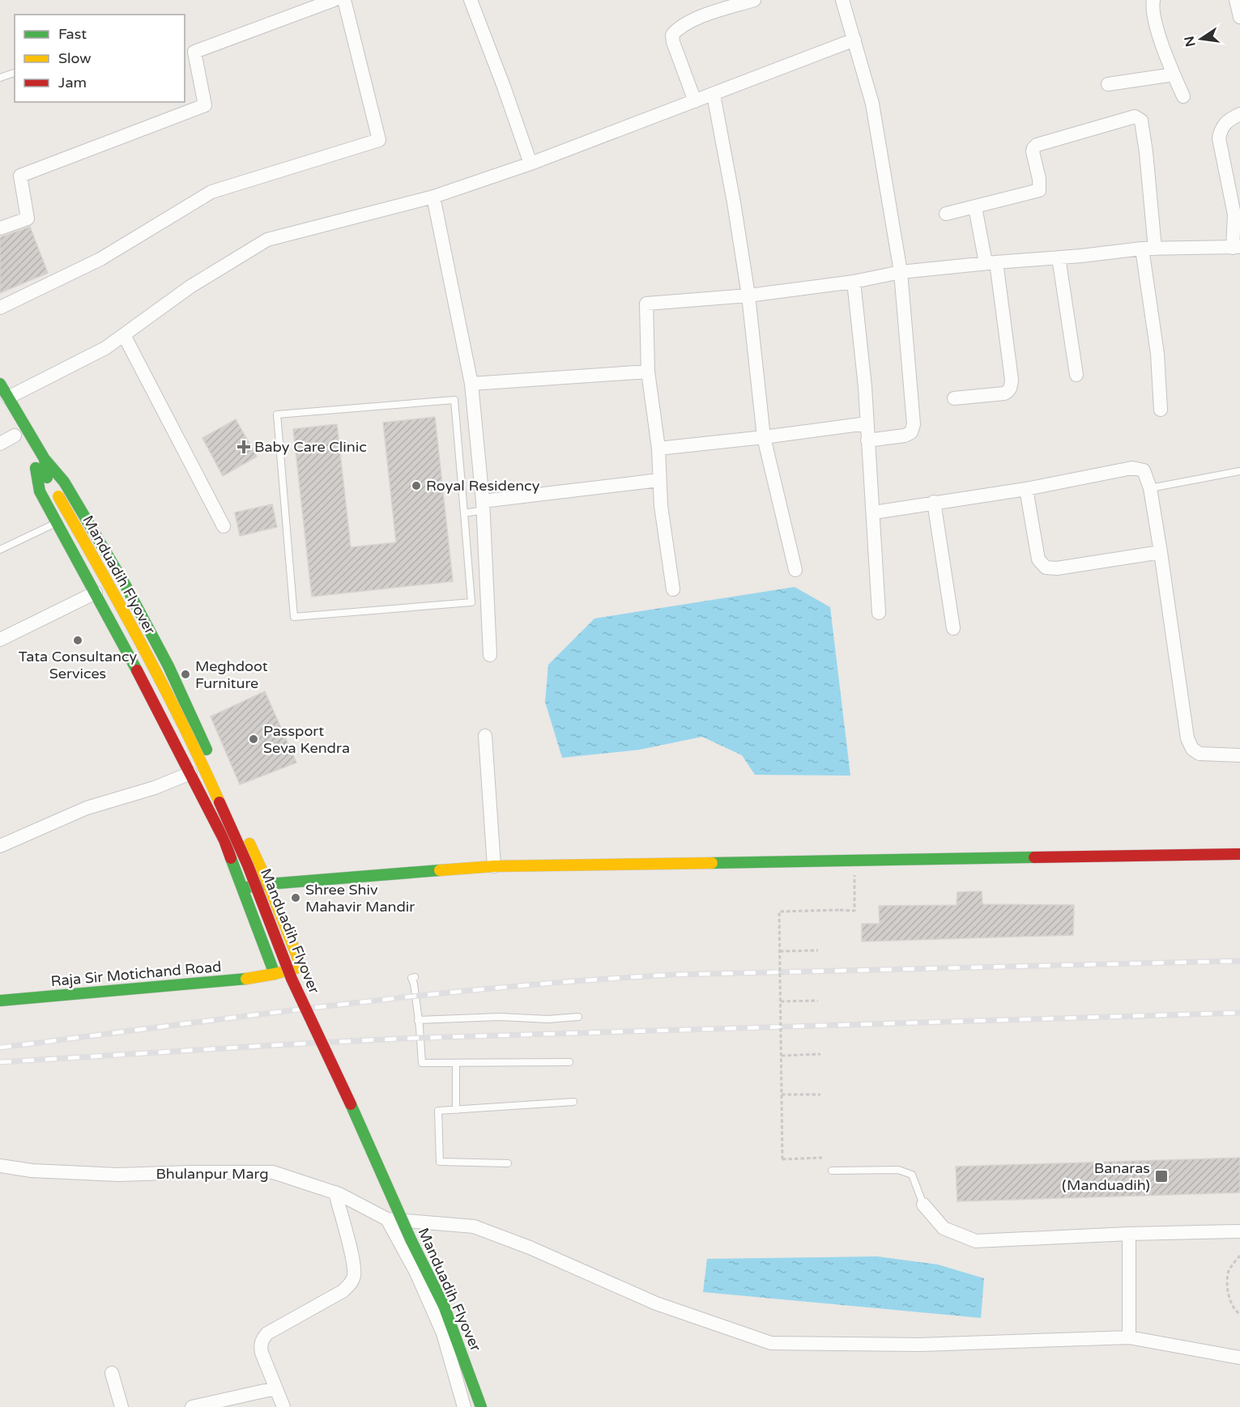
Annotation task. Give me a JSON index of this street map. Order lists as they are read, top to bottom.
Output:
{
  "streets": {
    "street": ["Manduadih Flyover", "Raja Sir Motichand Road", "Bhulanpur Marg"]
  },
  "places": {
    "health": ["Baby Care Clinic"],
    "other": [
      "Royal Residency",
      "Tata Consultancy Services",
      "Meghdoot Furniture",
      "Passport Seva Kendra",
      "Shree Shiv Mahavir Mandir"
    ],
    "transit": ["Banaras (Manduadih)"]
  },
  "legend": ["Fast", "Slow", "Jam"],
  "north": "left"
}
